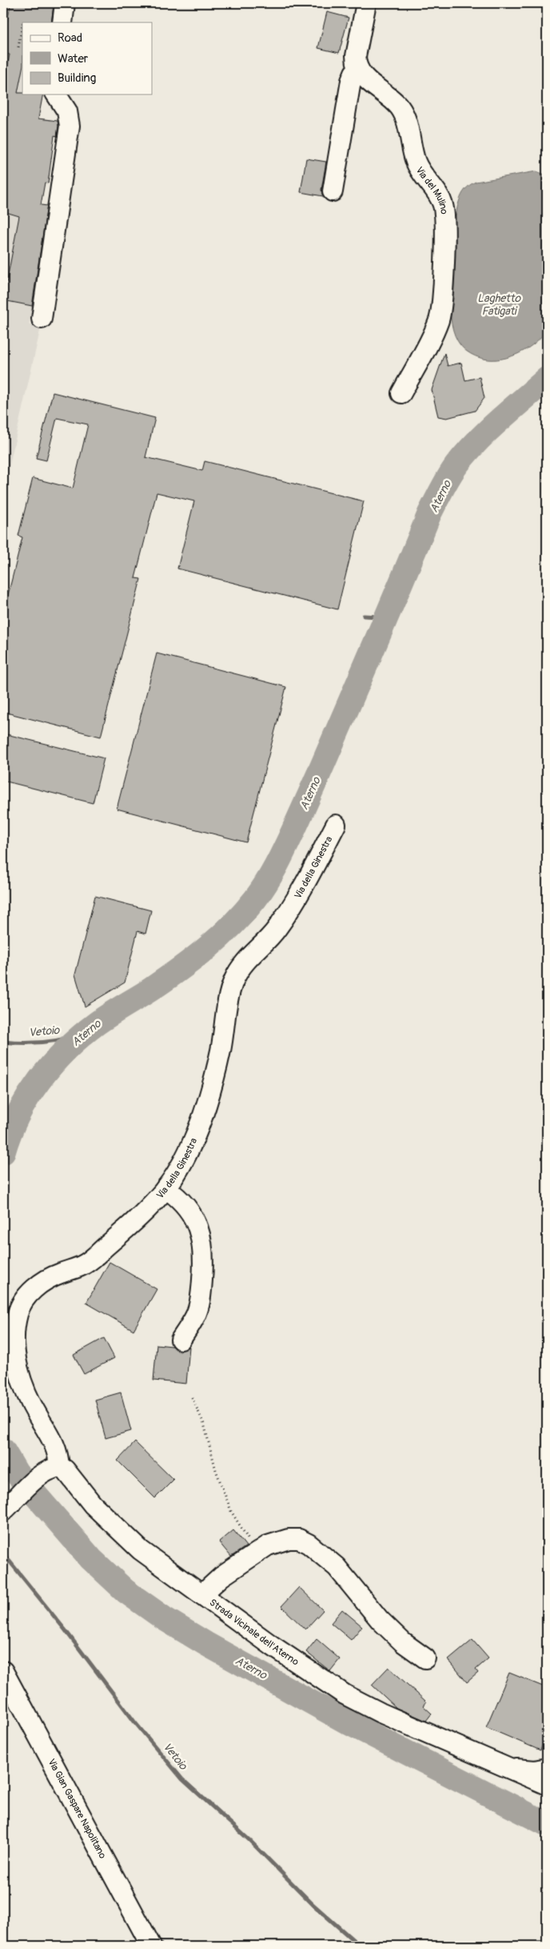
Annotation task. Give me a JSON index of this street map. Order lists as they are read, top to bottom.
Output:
{
  "streets": {
    "street": [
      "Via del Mulino",
      "Via della Ginestra",
      "Strada Vicinale dell'Aterno",
      "Via Gian Gaspare Napolitano"
    ]
  },
  "crossings": [
    ["Via della Ginestra", "Strada Vicinale dell'Aterno"]
  ],
  "water": ["Laghetto Fatigati", "Aterno", "Vetoio"],
  "legend": ["Road", "Water", "Building"]
}
